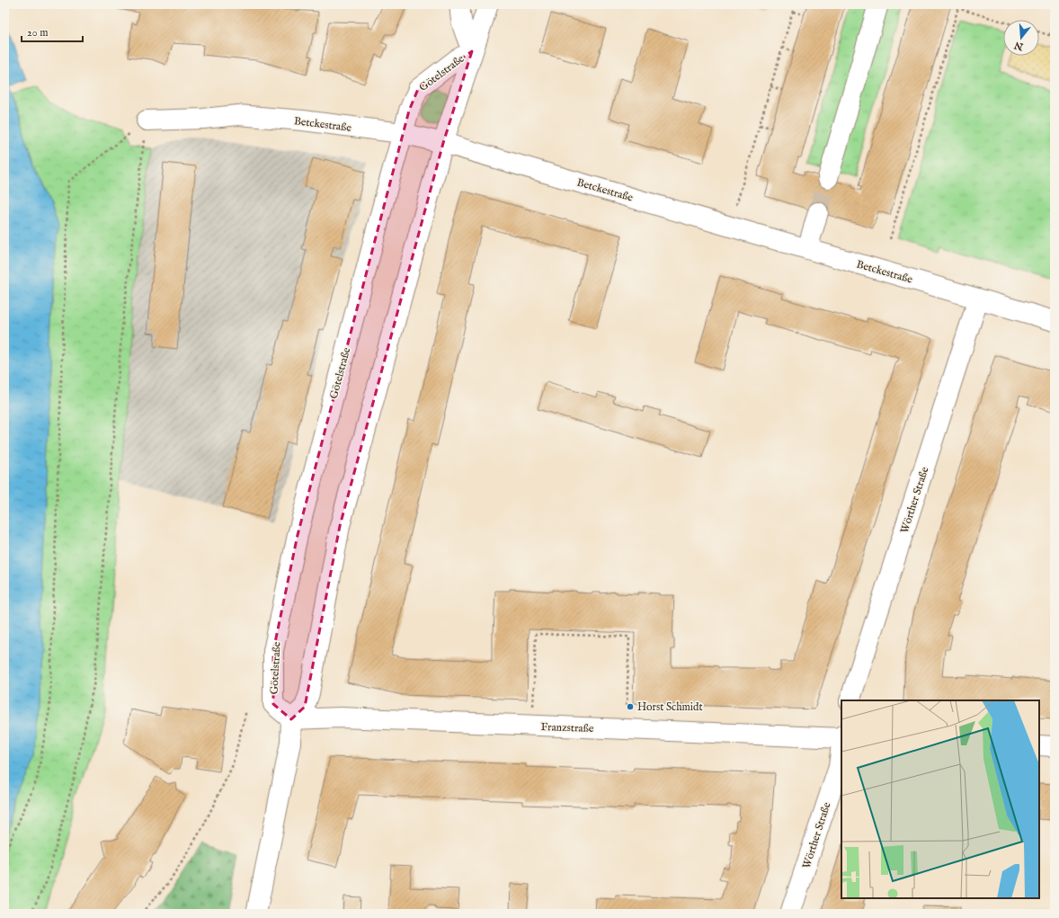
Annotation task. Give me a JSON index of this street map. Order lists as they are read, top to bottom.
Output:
{
  "streets": {
    "street": [
      "Götelstraße",
      "Betckestraße",
      "Wörther Straße",
      "Franzstraße"
    ]
  },
  "crossings": [
    ["Götelstraße", "Betckestraße"],
    ["Götelstraße", "Franzstraße"],
    ["Betckestraße", "Wörther Straße"]
  ],
  "places": ["Horst Schmidt"],
  "scale_bar": "20 m",
  "north": "bottom"
}
